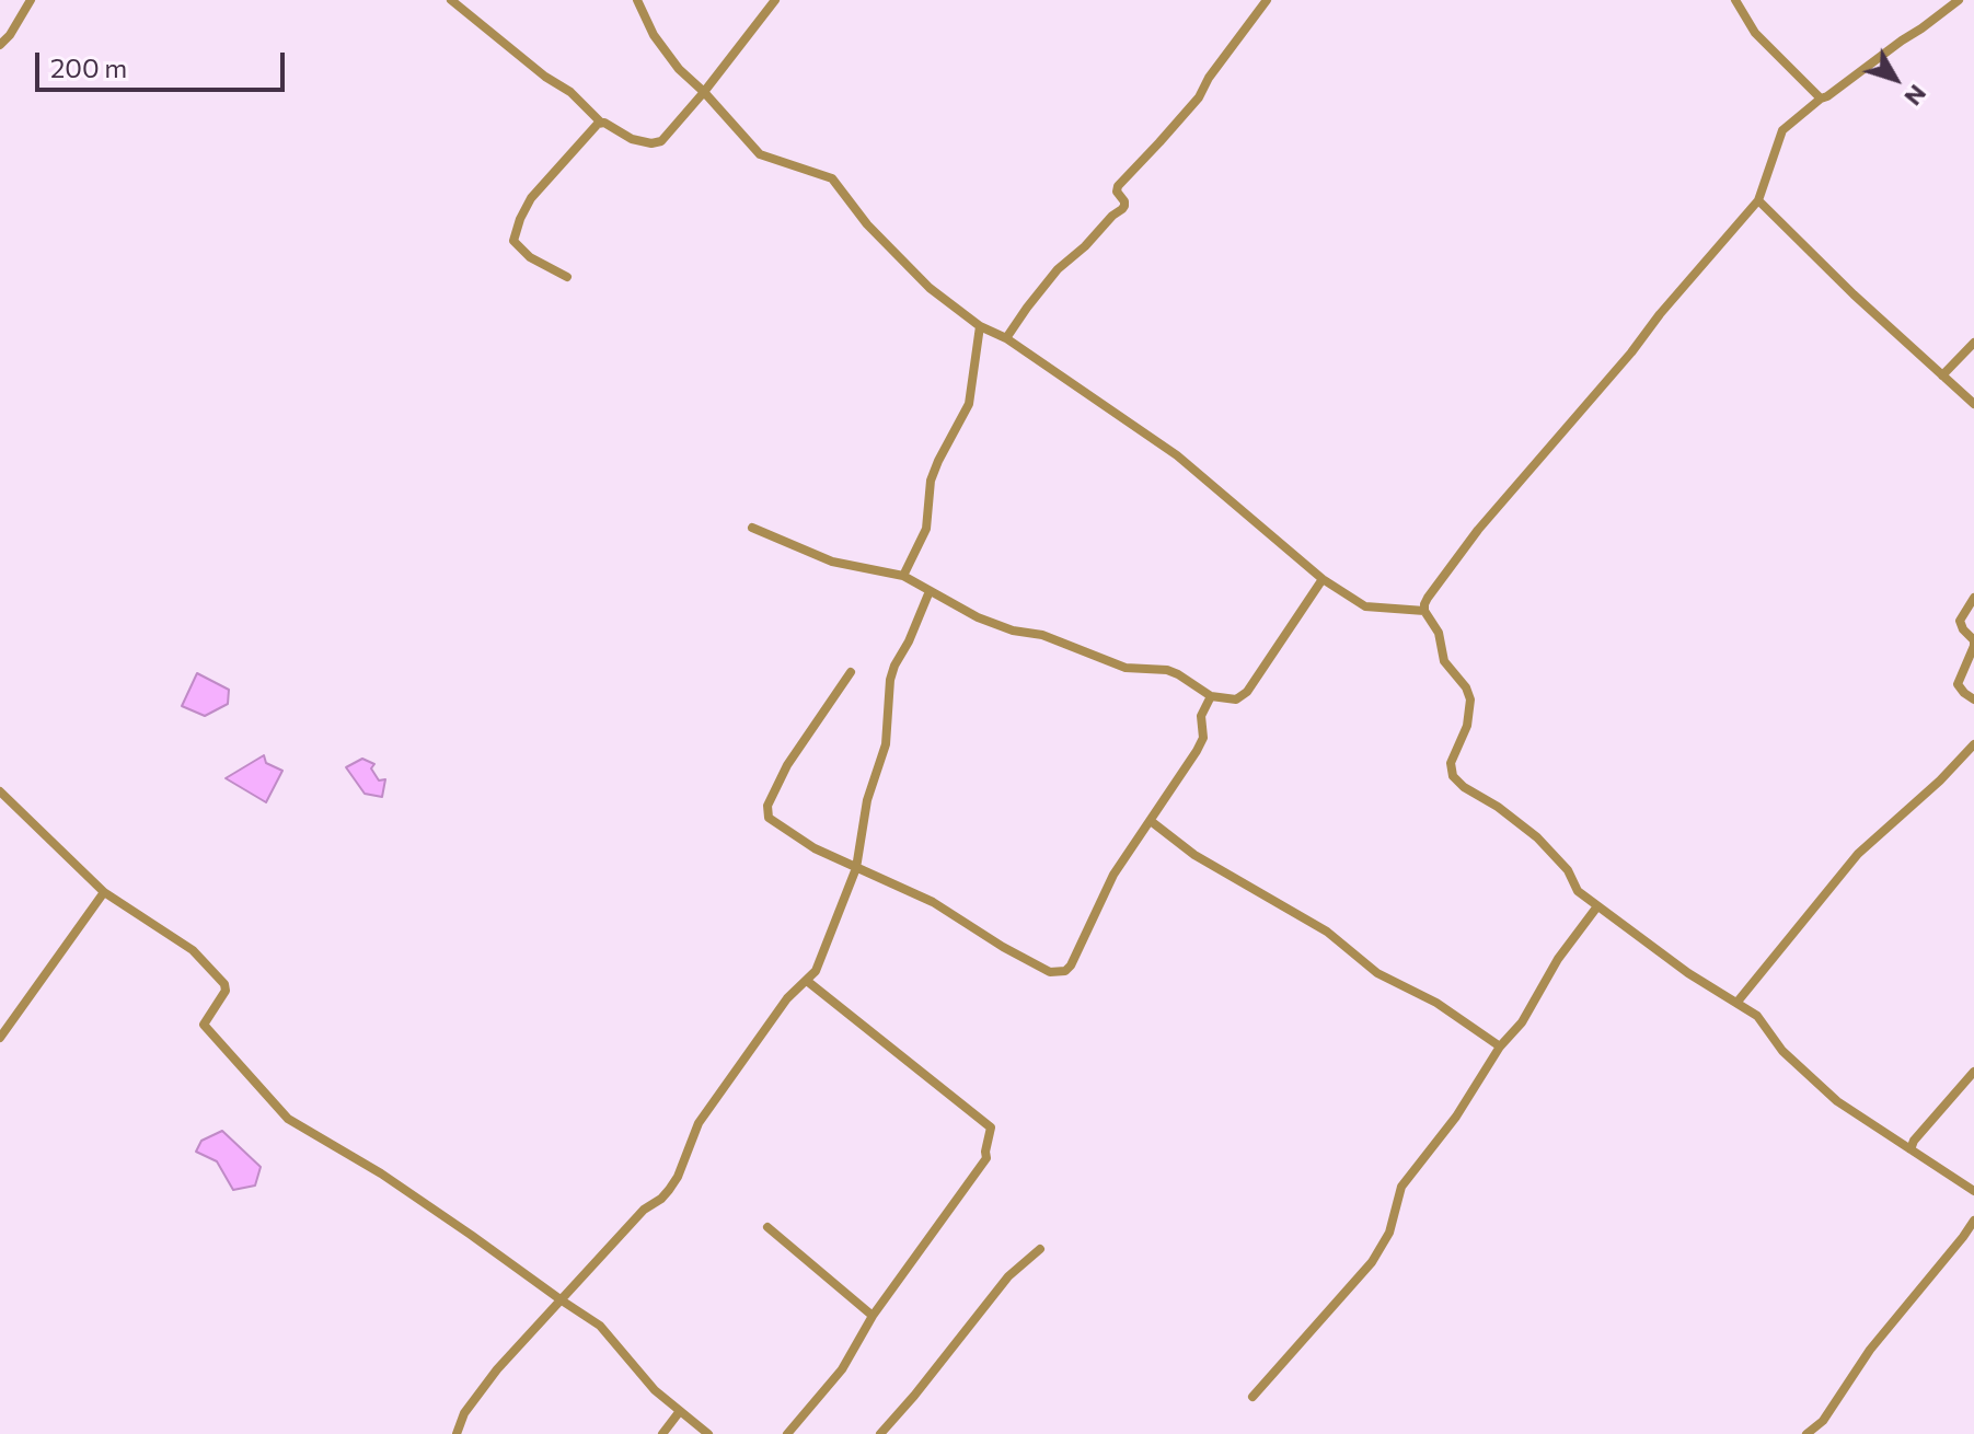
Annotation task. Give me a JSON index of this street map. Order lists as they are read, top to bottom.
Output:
{
  "scale_bar": "200 m",
  "north": "bottom right"
}
